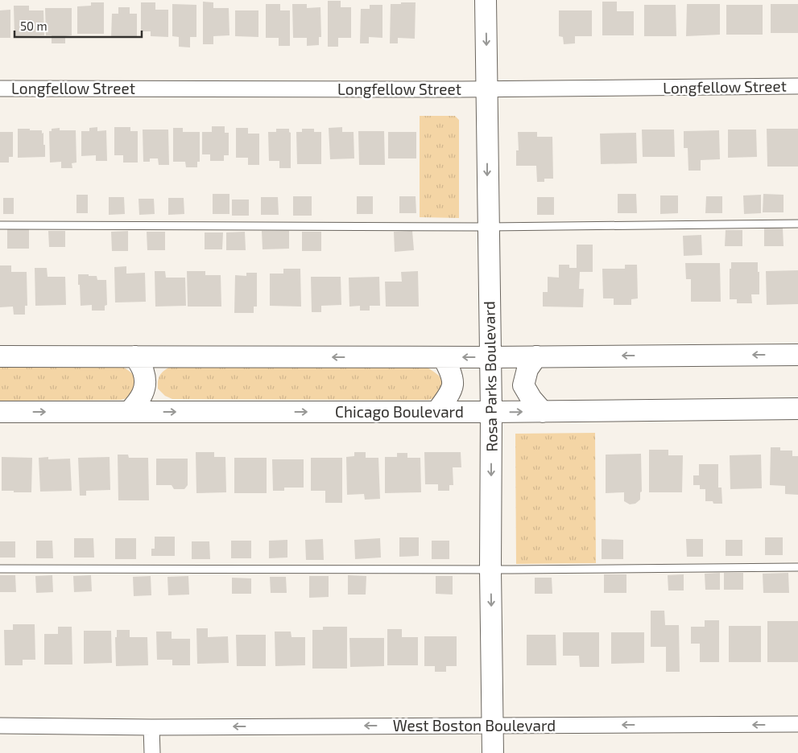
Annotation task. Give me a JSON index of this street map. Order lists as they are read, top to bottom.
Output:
{
  "streets": {
    "street": [
      "Longfellow Street",
      "Rosa Parks Boulevard",
      "Chicago Boulevard",
      "West Boston Boulevard"
    ]
  },
  "crossings": [
    ["Longfellow Street", "Rosa Parks Boulevard"],
    ["Rosa Parks Boulevard", "Chicago Boulevard"],
    ["Rosa Parks Boulevard", "West Boston Boulevard"]
  ],
  "one_way": ["Rosa Parks Boulevard", "West Boston Boulevard"],
  "scale_bar": "50 m"
}
